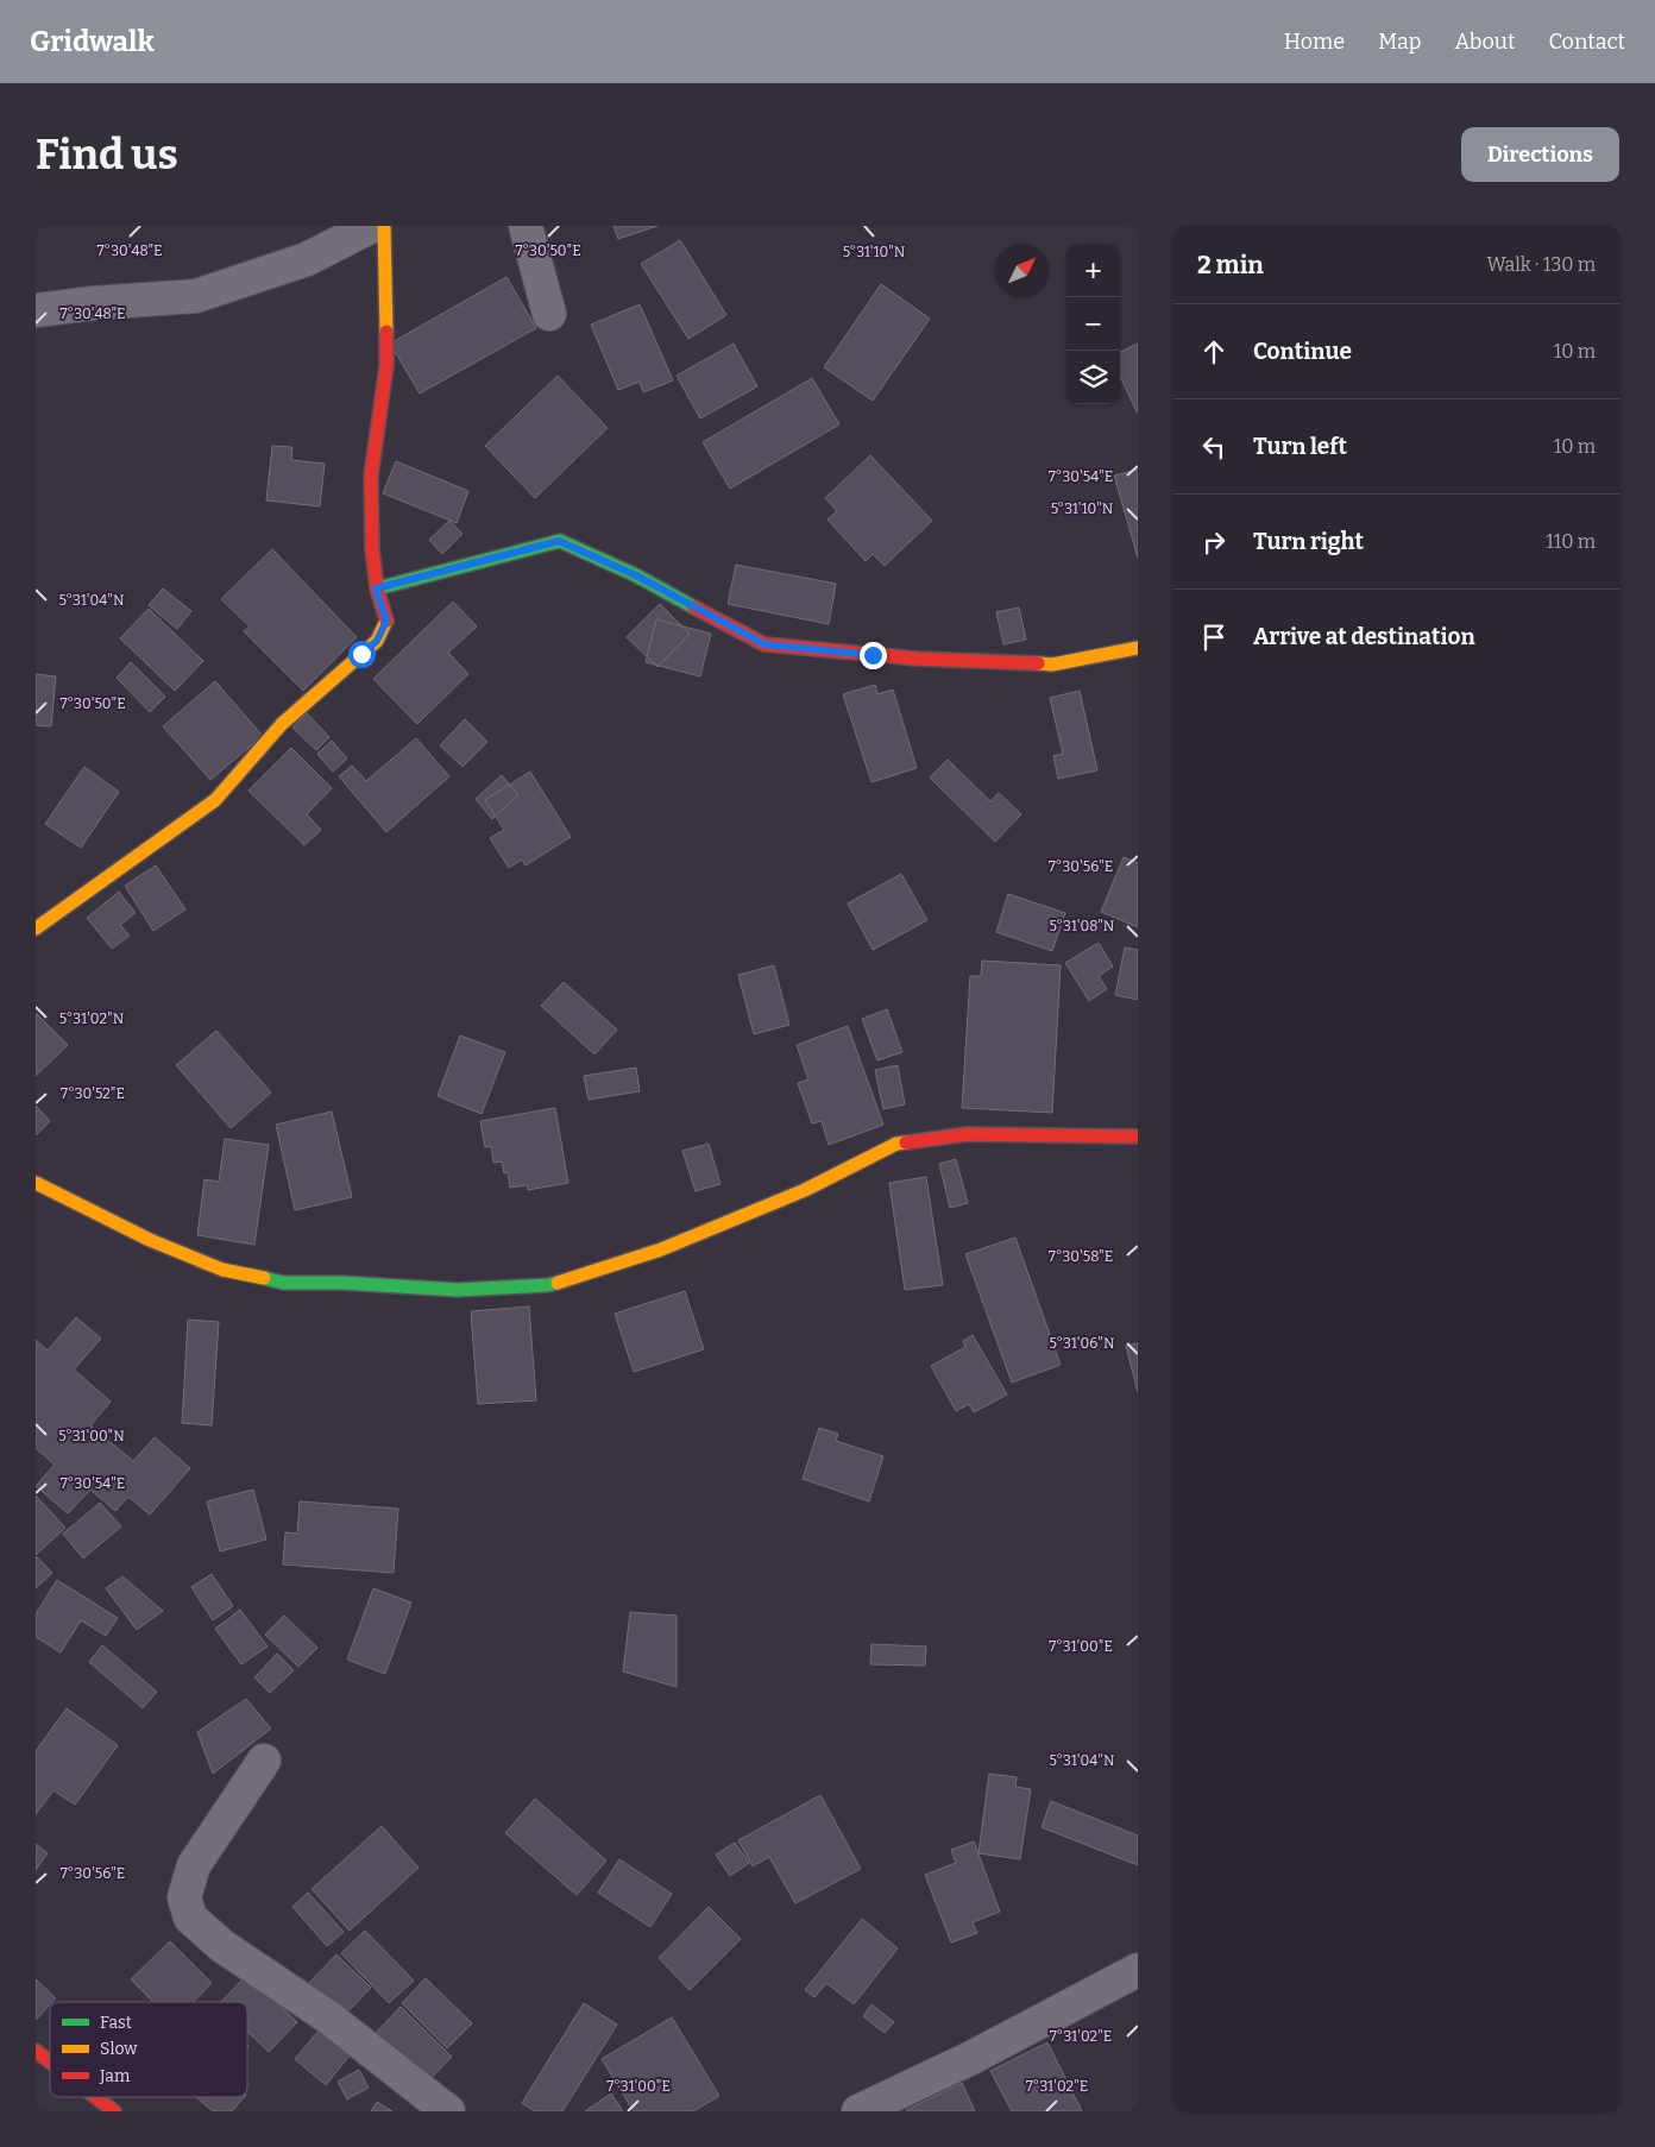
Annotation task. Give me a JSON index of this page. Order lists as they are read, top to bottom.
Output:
{
  "legend": ["Fast", "Slow", "Jam"],
  "north": "top right",
  "page": {
    "header": "Gridwalk",
    "nav": [
      "Home",
      "Map",
      "About",
      "Contact"
    ],
    "buttons": "Directions",
    "title": "Find us",
    "heading": ["2 min", "Walk · 130 m"],
    "map_buttons": ["+", "−"],
    "list": [
      ["Continue", "10 m"],
      ["Turn left", "10 m"],
      ["Turn right", "110 m"],
      "Arrive at destination"
    ]
  },
  "coordinates": [
    "7°30'48\"E",
    "7°30'50\"E",
    "5°31'10\"N",
    "7°30'54\"E",
    "5°31'04\"N",
    "7°30'56\"E",
    "5°31'08\"N",
    "5°31'02\"N",
    "7°30'52\"E",
    "7°30'58\"E",
    "5°31'06\"N",
    "5°31'00\"N",
    "7°31'00\"E",
    "7°31'02\"E"
  ]
}
